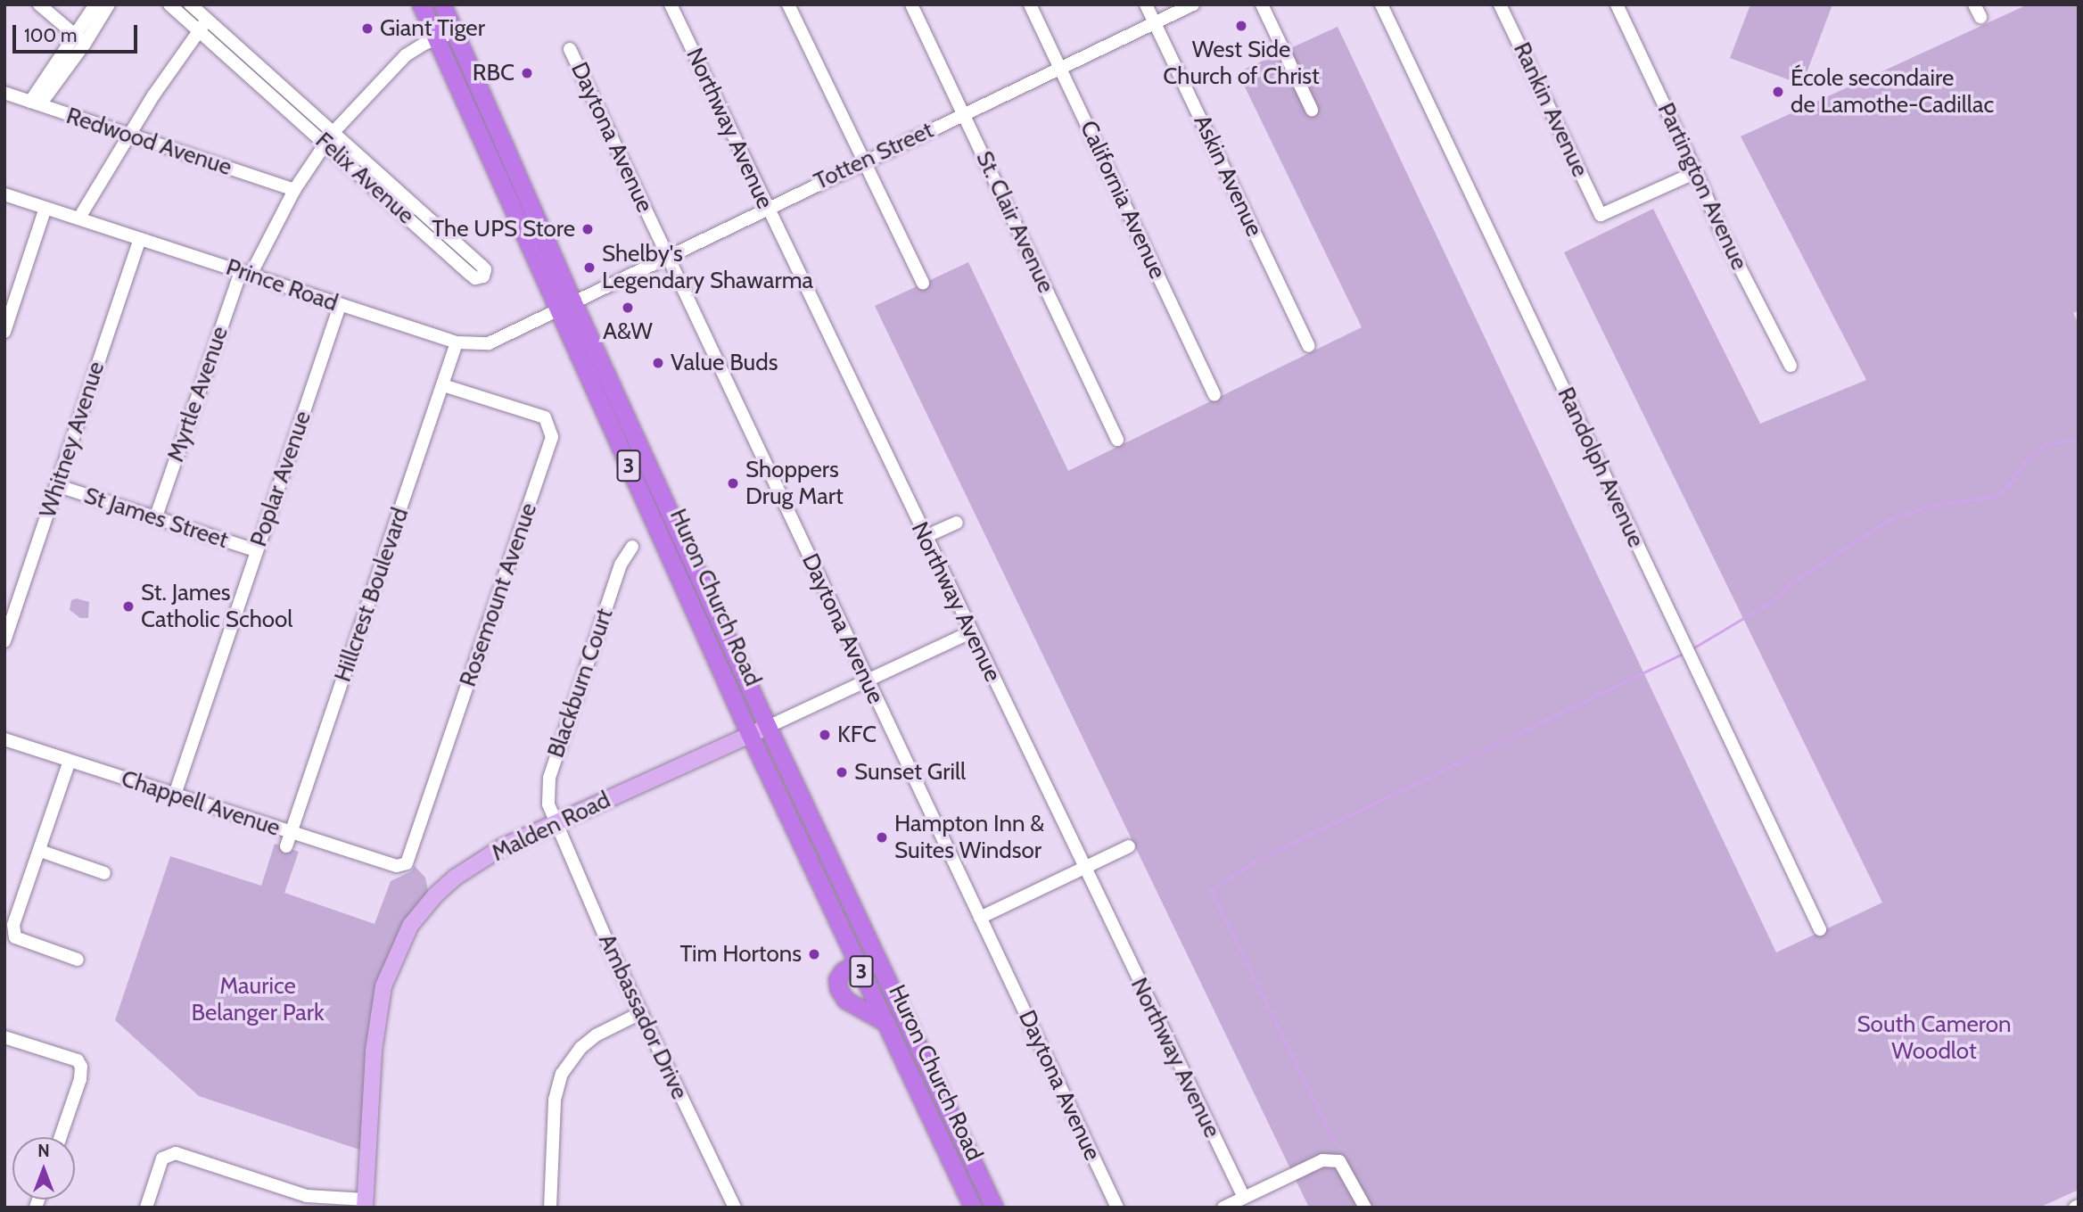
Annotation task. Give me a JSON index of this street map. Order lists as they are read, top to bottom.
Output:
{
  "streets": {
    "highway": ["3", "Huron Church Road"],
    "main road": ["Malden Road"],
    "street": [
      "Rankin Avenue",
      "Northway Avenue",
      "Daytona Avenue",
      "Redwood Avenue",
      "Totten Street",
      "Askin Avenue",
      "Felix Avenue",
      "Partington Avenue",
      "California Avenue",
      "St. Clair Avenue",
      "Prince Road",
      "Myrtle Avenue",
      "Whitney Avenue",
      "Randolph Avenue",
      "Poplar Avenue",
      "St James Street",
      "Hillcrest Boulevard",
      "Rosemount Avenue",
      "Blackburn Court",
      "Chappell Avenue",
      "Ambassador Drive"
    ]
  },
  "crossings": [
    ["Rankin Avenue", "Partington Avenue"],
    ["Northway Avenue", "Totten Street"],
    ["Northway Avenue", "Malden Road"],
    ["Daytona Avenue", "Totten Street"],
    ["Daytona Avenue", "Malden Road"],
    ["Redwood Avenue", "Myrtle Avenue"],
    ["Totten Street", "Askin Avenue"],
    ["Totten Street", "California Avenue"],
    ["Totten Street", "St. Clair Avenue"],
    ["Totten Street", "Prince Road"],
    ["Totten Street", "Huron Church Road"],
    ["Felix Avenue", "Myrtle Avenue"],
    ["Prince Road", "Myrtle Avenue"],
    ["Prince Road", "Whitney Avenue"],
    ["Prince Road", "Poplar Avenue"],
    ["Prince Road", "Hillcrest Boulevard"],
    ["Prince Road", "Huron Church Road"],
    ["Myrtle Avenue", "St James Street"],
    ["Myrtle Avenue", "Huron Church Road"],
    ["Whitney Avenue", "St James Street"],
    ["Poplar Avenue", "St James Street"],
    ["Poplar Avenue", "Chappell Avenue"],
    ["Hillcrest Boulevard", "Rosemount Avenue"],
    ["Hillcrest Boulevard", "Chappell Avenue"],
    ["Rosemount Avenue", "Chappell Avenue"],
    ["Huron Church Road", "Malden Road"],
    ["Blackburn Court", "Malden Road"],
    ["Blackburn Court", "Ambassador Drive"],
    ["Malden Road", "Ambassador Drive"]
  ],
  "parks": ["Maurice Belanger Park", "South Cameron Woodlot"],
  "places": [
    "West Side Church of Christ",
    "Giant Tiger",
    "RBC",
    "École secondaire de Lamothe-Cadillac",
    "The UPS Store",
    "Shelby's Legendary Shawarma",
    "A&W",
    "Value Buds",
    "Shoppers Drug Mart",
    "St. James Catholic School",
    "KFC",
    "Sunset Grill",
    "Hampton Inn & Suites Windsor",
    "Tim Hortons"
  ],
  "scale_bar": "100 m",
  "north": "top"
}
